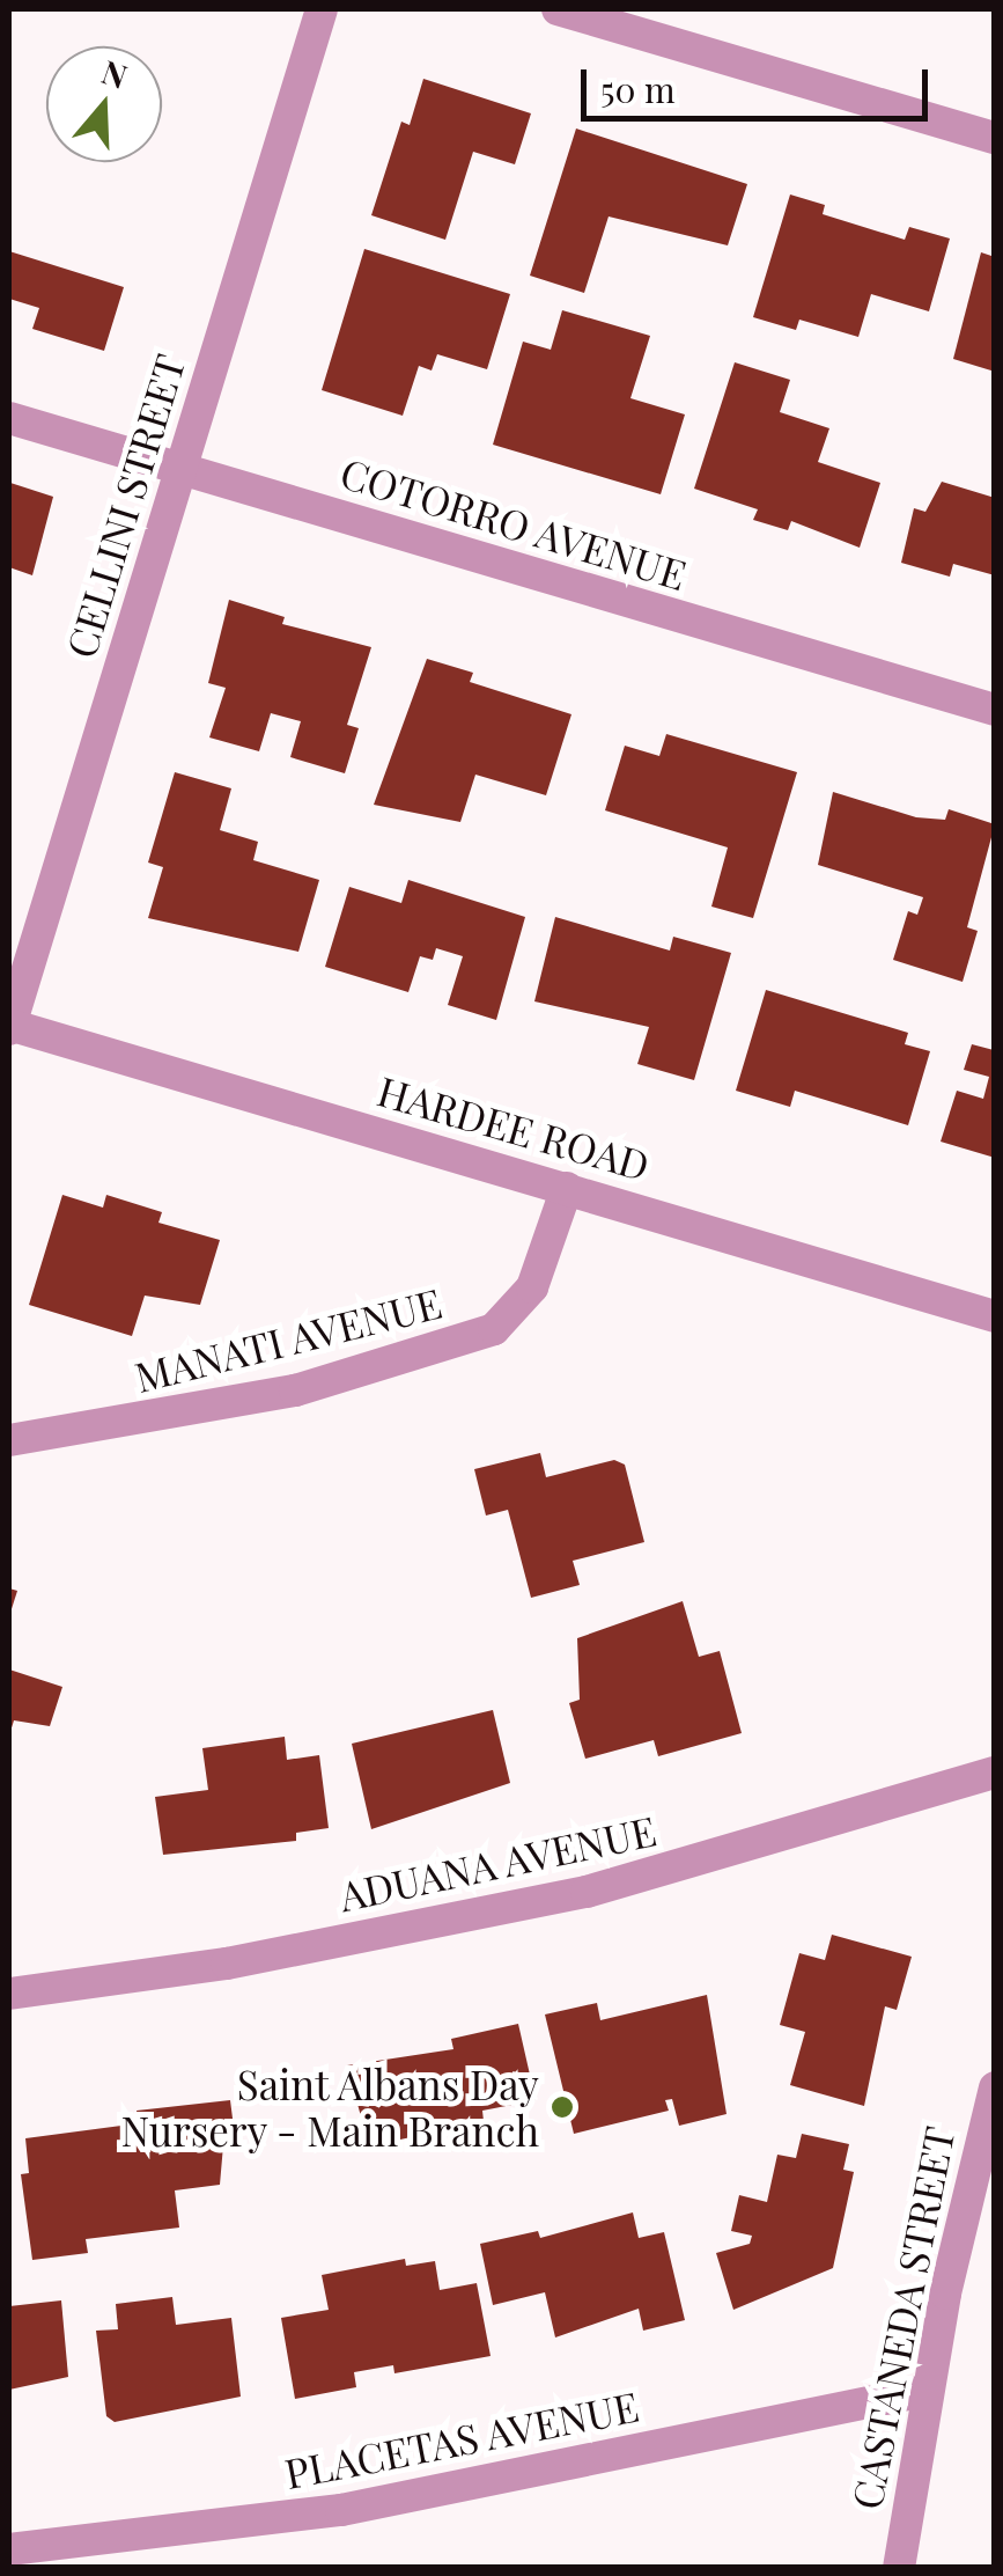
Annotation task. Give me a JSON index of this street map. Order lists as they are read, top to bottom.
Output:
{
  "streets": {
    "street": [
      "CELLINI STREET",
      "COTORRO AVENUE",
      "HARDEE ROAD",
      "MANATI AVENUE",
      "ADUANA AVENUE",
      "CASTANEDA STREET",
      "PLACETAS AVENUE"
    ]
  },
  "crossings": [
    ["CELLINI STREET", "COTORRO AVENUE"],
    ["CELLINI STREET", "HARDEE ROAD"],
    ["HARDEE ROAD", "MANATI AVENUE"],
    ["CASTANEDA STREET", "PLACETAS AVENUE"]
  ],
  "places": ["Saint Albans Day Nursery - Main Branch"],
  "scale_bar": "50 m",
  "north": "top"
}
